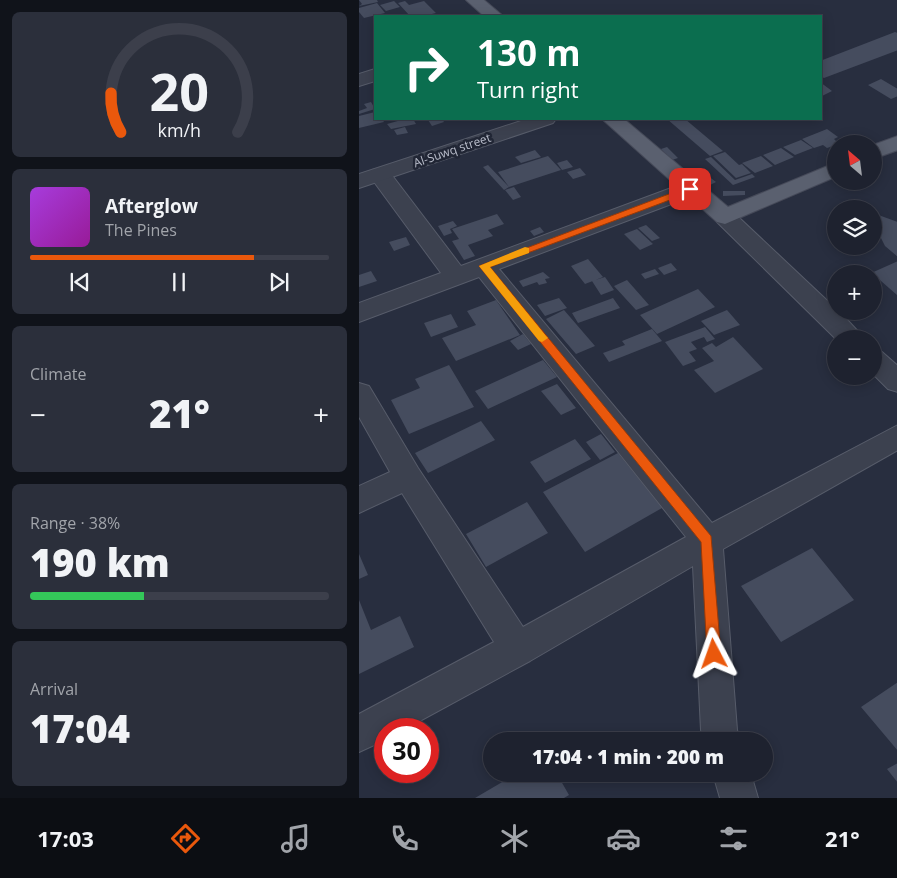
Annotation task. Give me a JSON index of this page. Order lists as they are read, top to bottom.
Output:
{
  "streets": {
    "street": ["Al-Suwq street"]
  },
  "north": "top left",
  "page": {
    "turn": ["130 m", "Turn right"],
    "map_buttons": ["+", "−"],
    "song": ["Afterglow", "The Pines"],
    "tile": [
      "Climate",
      ["Range · 38%", "190 km"],
      ["Arrival", "17:04"]
    ],
    "heat": ["−", "21°", "+"],
    "limit": "30",
    "trip": "17:04 · 1 min · 200 m",
    "tabs": ["17:03", "21°"],
    "gauge": ["20", "km/h"]
  }
}
